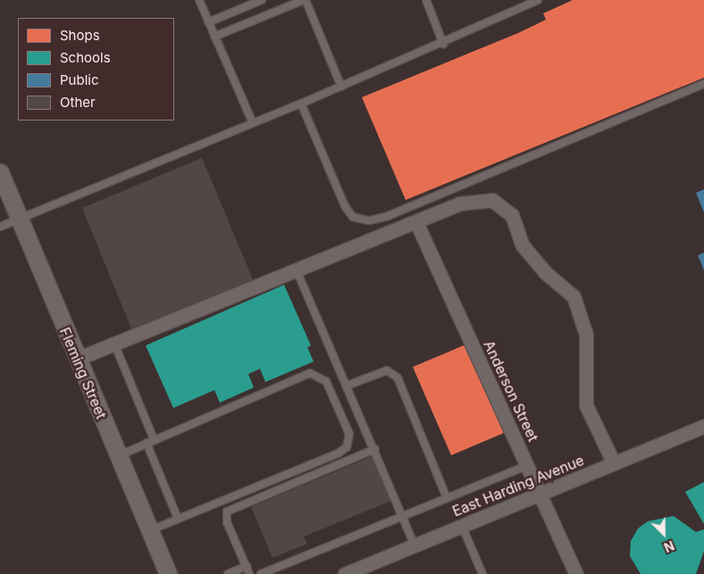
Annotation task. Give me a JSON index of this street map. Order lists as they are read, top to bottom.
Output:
{
  "streets": {
    "street": ["Fleming Street", "Anderson Street", "East Harding Avenue"]
  },
  "crossings": [
    ["Anderson Street", "East Harding Avenue"]
  ],
  "legend": [
    "Shops",
    "Schools",
    "Public",
    "Other"
  ],
  "north": "bottom right"
}
